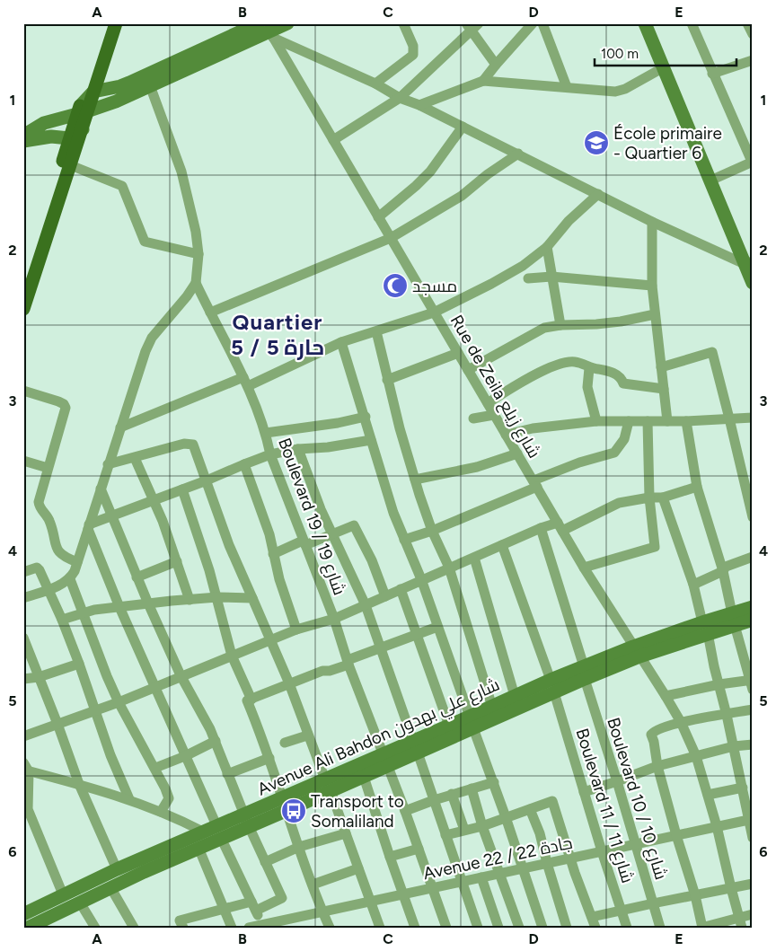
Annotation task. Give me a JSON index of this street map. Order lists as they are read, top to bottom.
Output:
{
  "streets": {
    "main road": ["Avenue Ali Bahdon شارع علي بهدون"],
    "street": [
      "Rue de Zeila شارع زيلع",
      "Boulevard 19 / شارع 19",
      "Boulevard 10 / شارع 10",
      "Boulevard 11 / شارع 11",
      "Avenue 22 / جادة 22"
    ]
  },
  "crossings": [
    ["Rue de Zeila شارع زيلع", "Avenue Ali Bahdon شارع علي بهدون"],
    ["Rue de Zeila شارع زيلع", "Avenue 22 / جادة 22"],
    ["Boulevard 19 / شارع 19", "Avenue Ali Bahdon شارع علي بهدون"],
    ["Boulevard 19 / شارع 19", "Avenue 22 / جادة 22"],
    ["Avenue Ali Bahdon شارع علي بهدون", "Boulevard 10 / شارع 10"],
    ["Avenue Ali Bahdon شارع علي بهدون", "Boulevard 11 / شارع 11"],
    ["Boulevard 10 / شارع 10", "Avenue 22 / جادة 22"],
    ["Boulevard 11 / شارع 11", "Avenue 22 / جادة 22"]
  ],
  "districts": ["Quartier 5 / حارة 5"],
  "places": {
    "school or university": ["École primaire - Quartier 6"],
    "mosque": ["مسجد"],
    "bus stop": ["Transport to Somaliland"]
  },
  "scale_bar": "100 m",
  "grid": {
    "columns": [
      "A",
      "B",
      "C",
      "D",
      "E"
    ],
    "rows": [
      "1",
      "2",
      "3",
      "4",
      "5",
      "6"
    ]
  }
}
